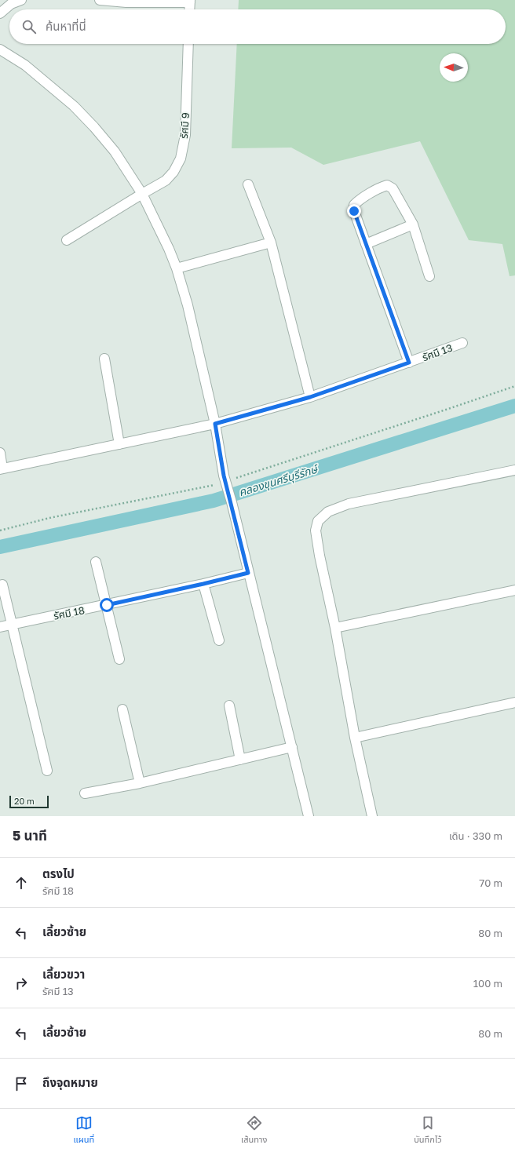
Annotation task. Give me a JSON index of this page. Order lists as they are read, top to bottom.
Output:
{
  "streets": {
    "street": ["รัศมี 9", "รัศมี 13", "รัศมี 18"]
  },
  "water": ["คลองขุนศรีบุรีรักษ์"],
  "scale_bar": "20 m",
  "north": "left",
  "page": {
    "search": "ค้นหาที่นี่",
    "scale": "20 m",
    "heading": ["5 นาที", "เดิน · 330 m"],
    "list": [
      ["ตรงไป", "รัศมี 18", "70 m"],
      ["เลี้ยวซ้าย", "80 m"],
      ["เลี้ยวขวา", "รัศมี 13", "100 m"],
      ["เลี้ยวซ้าย", "80 m"],
      "ถึงจุดหมาย"
    ],
    "nav": ["แผนที่", "เส้นทาง", "บันทึกไว้"]
  }
}
